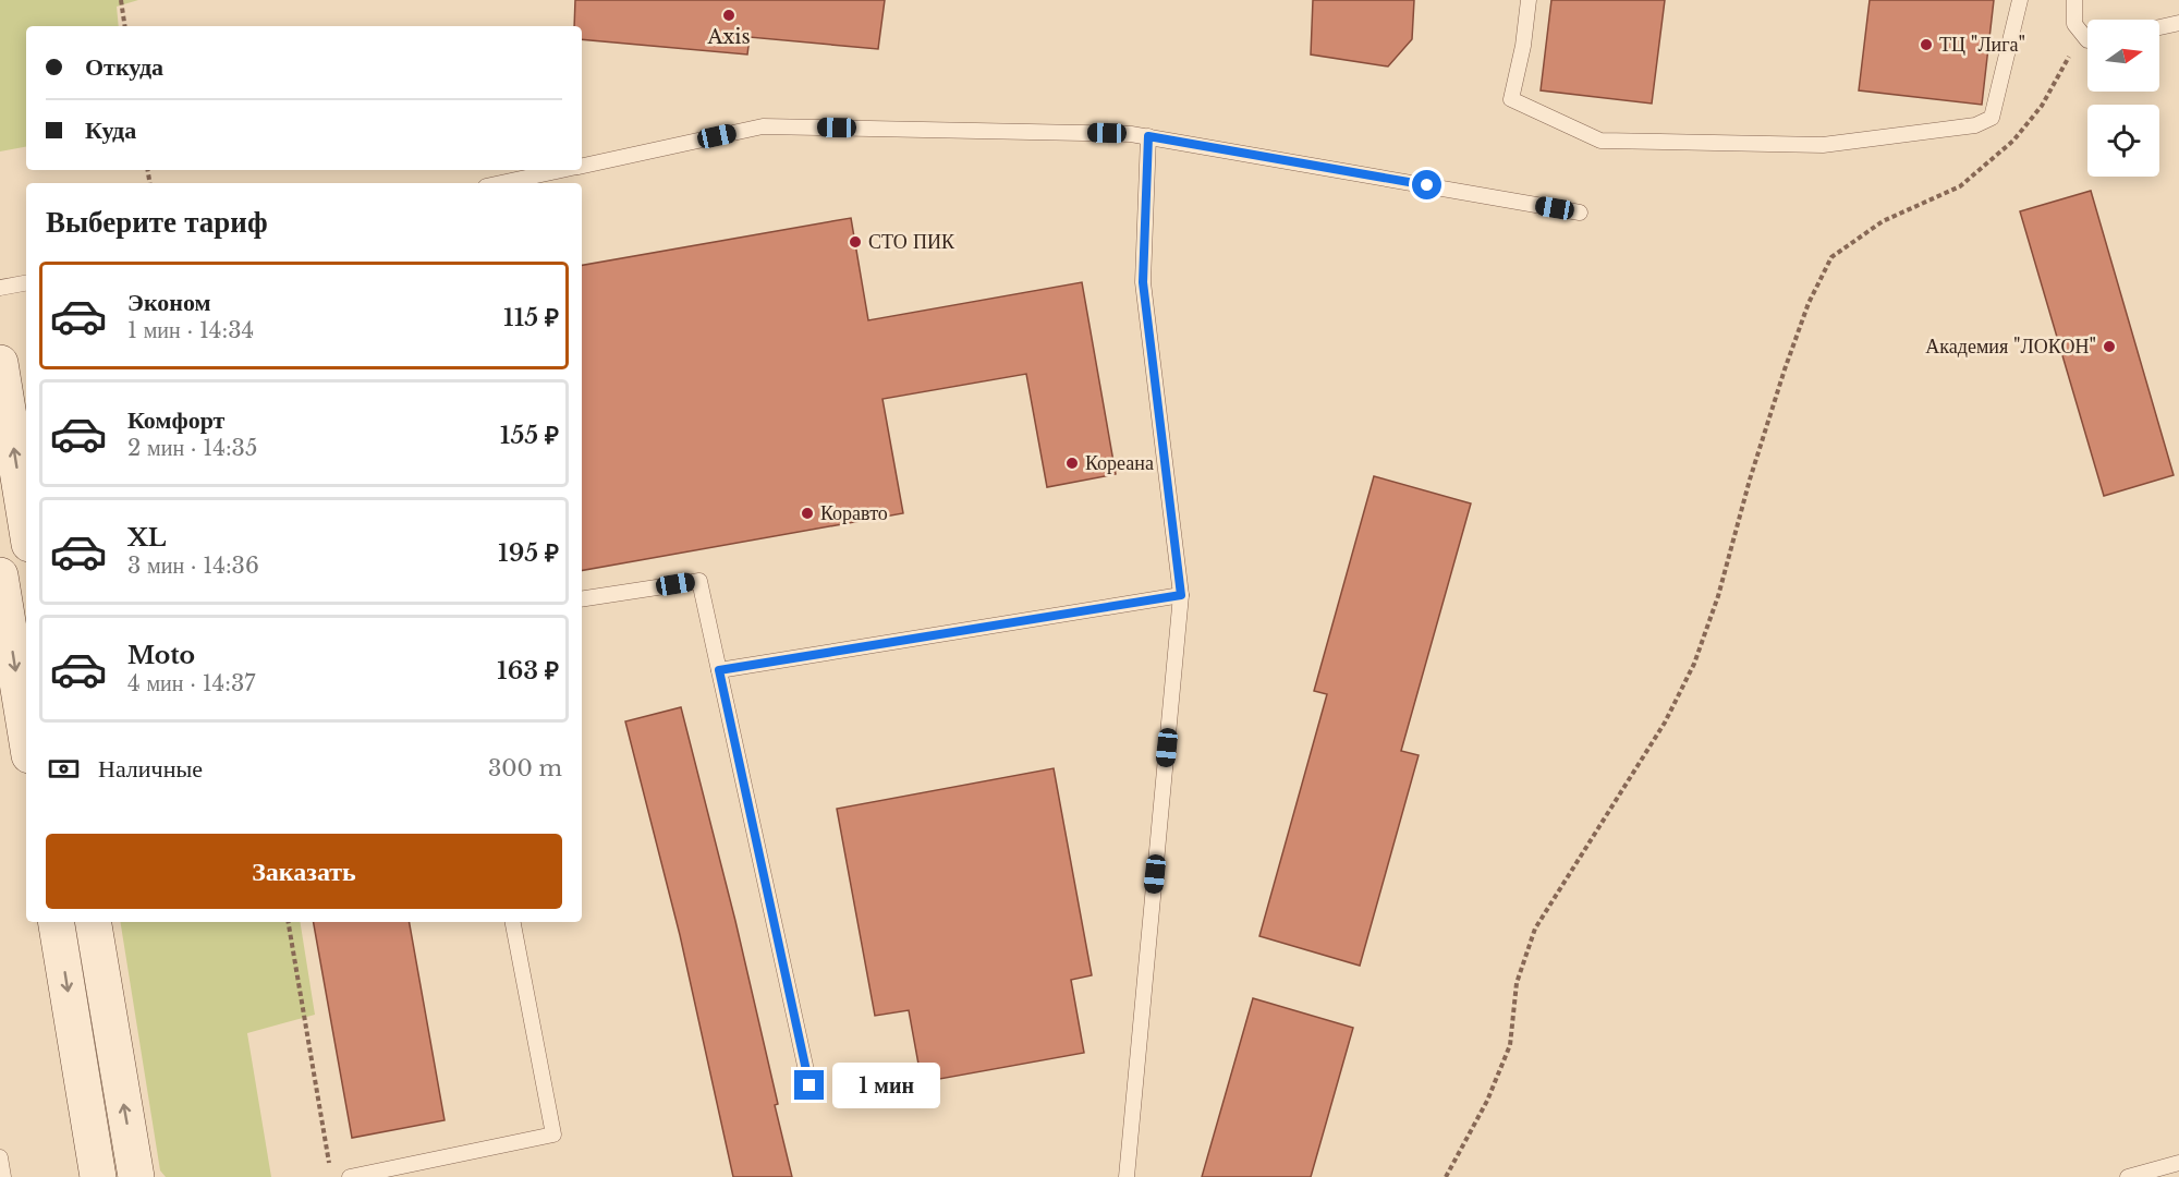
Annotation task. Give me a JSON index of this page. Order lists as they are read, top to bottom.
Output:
{
  "places": [
    "Axis",
    "ТЦ \"Лига\"",
    "СТО ПИК",
    "Академия \"ЛОКОН\"",
    "Кореана",
    "Коравто"
  ],
  "north": "right",
  "page": {
    "banner": ["Откуда", "Куда"],
    "heading": "Выберите тариф",
    "list": [
      {
        "name": "Эконом",
        "note": "1 мин · 14:34",
        "value": "115 ₽"
      },
      {
        "name": "Комфорт",
        "note": "2 мин · 14:35",
        "value": "155 ₽"
      },
      {
        "name": "XL",
        "note": "3 мин · 14:36",
        "value": "195 ₽"
      },
      {
        "name": "Moto",
        "note": "4 мин · 14:37",
        "value": "163 ₽"
      }
    ],
    "pay": ["Наличные", "300 m"],
    "buttons": "Заказать",
    "bubble": "1 мин"
  }
}
